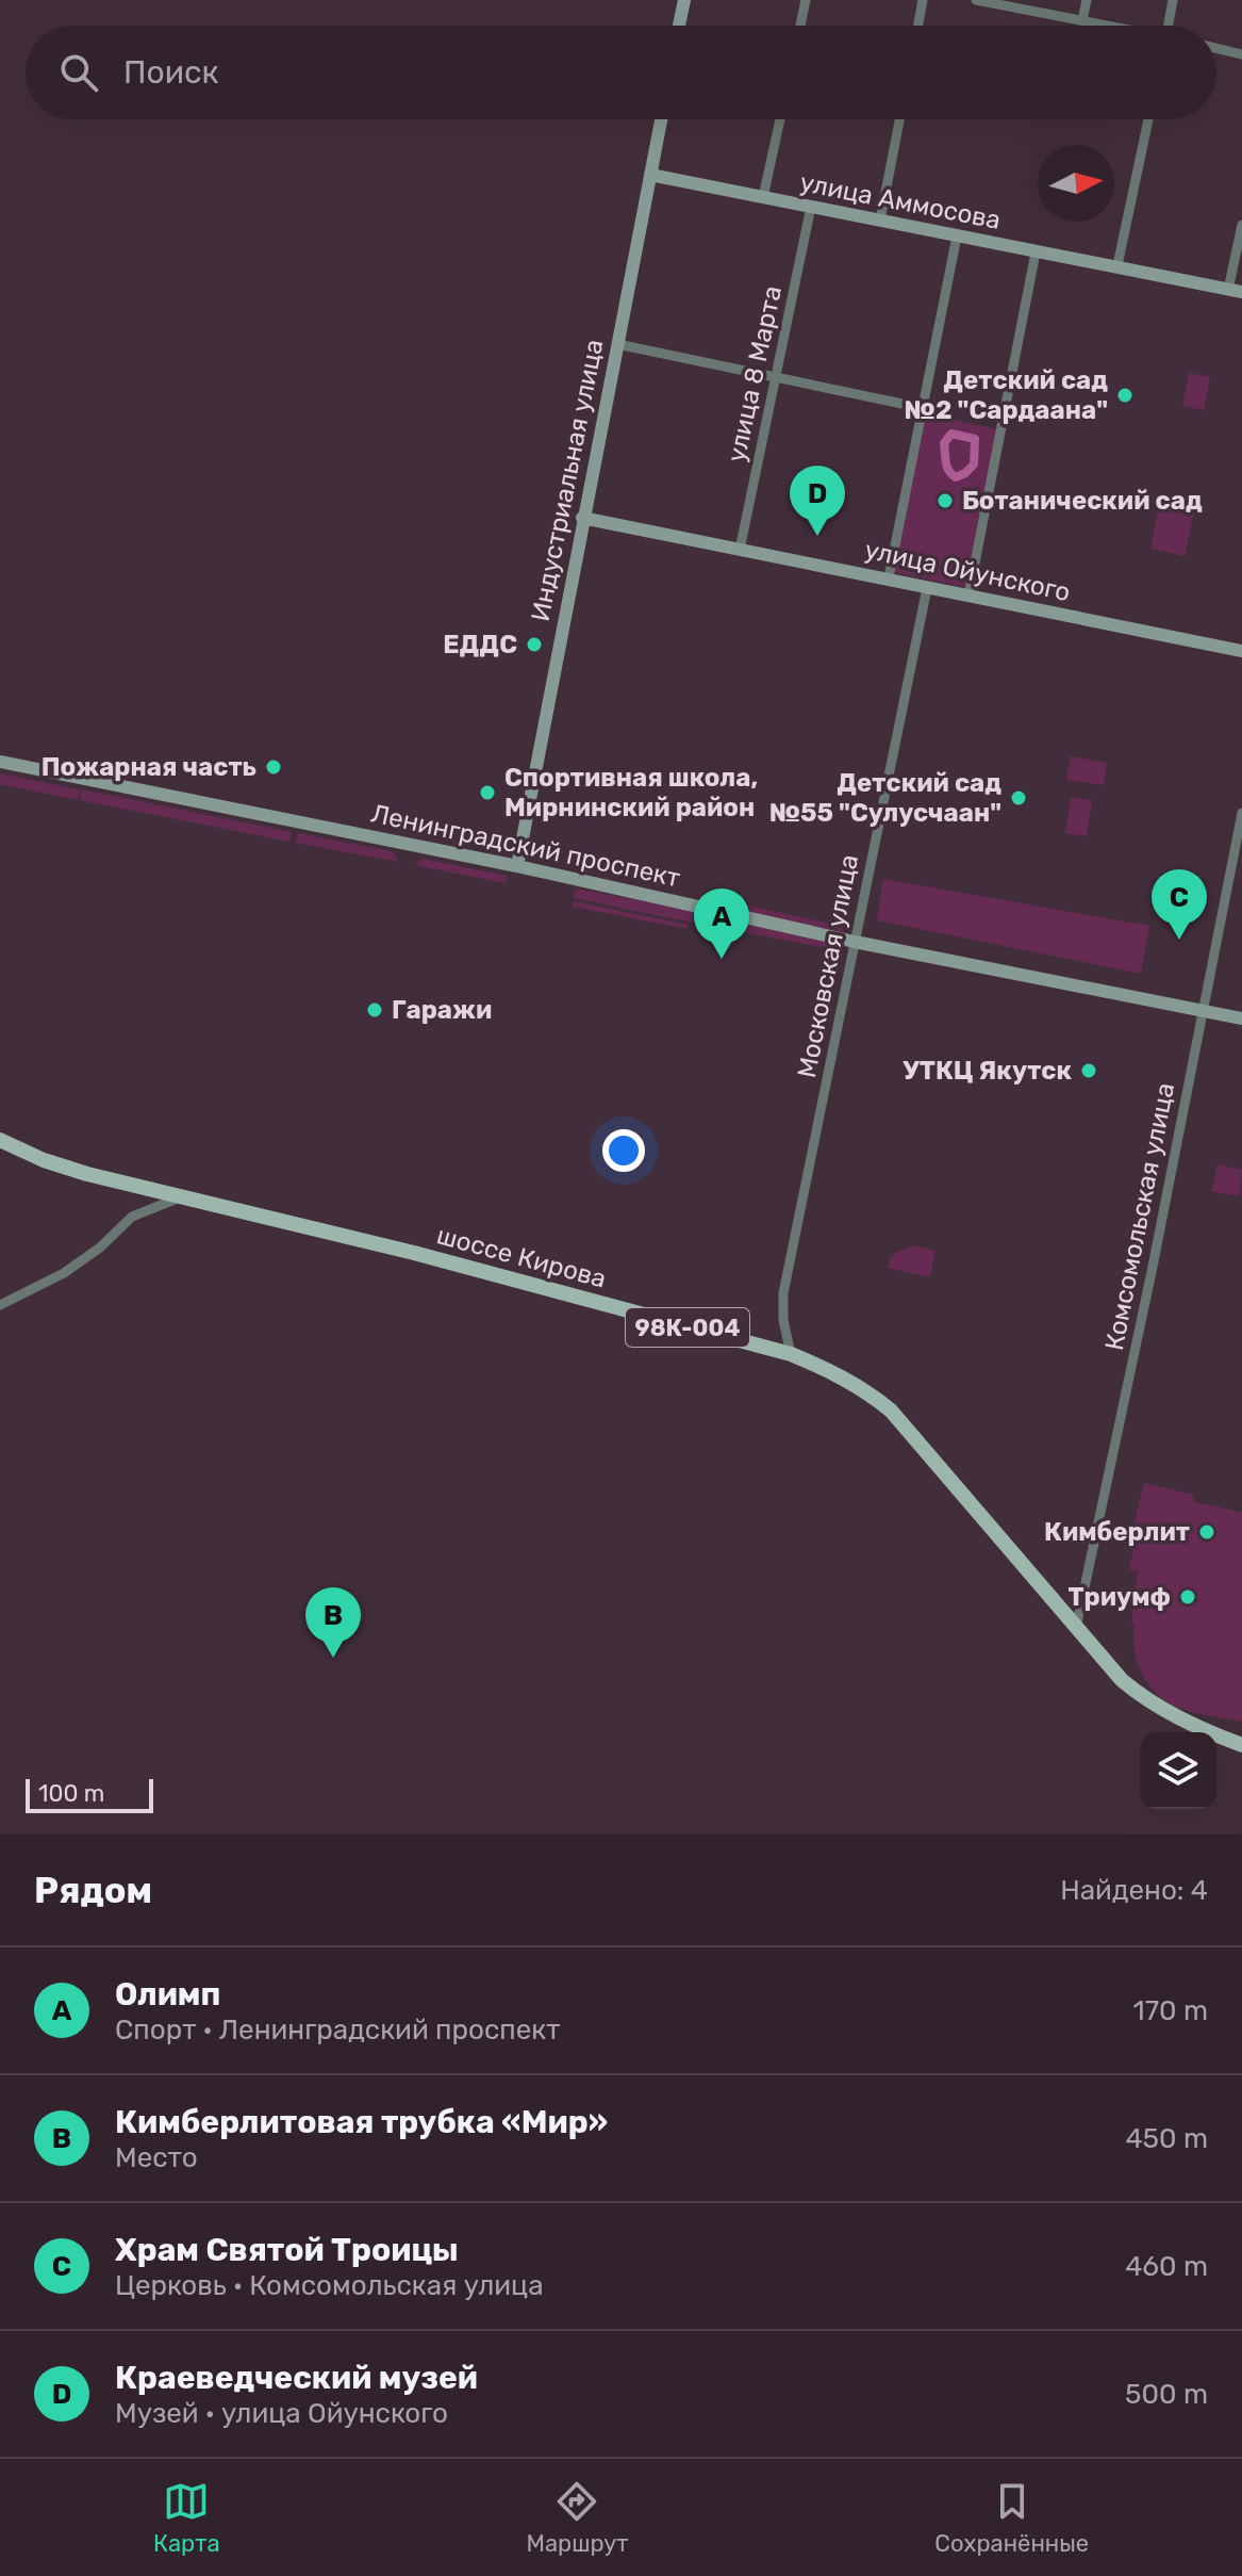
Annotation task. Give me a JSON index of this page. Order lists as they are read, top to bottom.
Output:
{
  "streets": {
    "main road": [
      "улица Аммосова",
      "Индустриальная улица",
      "улица Ойунского",
      "Ленинградский проспект",
      "шоссе Кирова",
      "98К-004"
    ],
    "street": ["улица 8 Марта", "Московская улица", "Комсомольская улица"]
  },
  "crossings": [
    ["улица Аммосова", "улица 8 Марта"],
    ["улица Аммосова", "Индустриальная улица"],
    ["улица 8 Марта", "улица Ойунского"],
    ["Индустриальная улица", "улица Ойунского"],
    ["Индустриальная улица", "Ленинградский проспект"],
    ["улица Ойунского", "Московская улица"],
    ["Ленинградский проспект", "Московская улица"],
    ["Ленинградский проспект", "Комсомольская улица"],
    ["Московская улица", "шоссе Кирова"],
    ["Комсомольская улица", "шоссе Кирова"]
  ],
  "places": [
    "Детский сад №2 \"Сардаана\"",
    "Ботанический сад",
    "ЕДДС",
    "Пожарная часть",
    "Спортивная школа, Мирнинский район",
    "Детский сад №55 \"Сулусчаан\"",
    "Гаражи",
    "УТКЦ Якутск",
    "Кимберлит",
    "Триумф"
  ],
  "scale_bar": "100 m",
  "north": "right",
  "page": {
    "search": "Поиск",
    "pins": [
      "D",
      "C",
      "A",
      "B"
    ],
    "scale": "100 m",
    "heading": ["Рядом", "Найдено: 4"],
    "list": [
      {
        "mark": "A",
        "name": "Олимп",
        "note": "Спорт · Ленинградский проспект",
        "value": "170 m"
      },
      {
        "mark": "B",
        "name": "Кимберлитовая трубка «Мир»",
        "note": "Место",
        "value": "450 m"
      },
      {
        "mark": "C",
        "name": "Храм Святой Троицы",
        "note": "Церковь · Комсомольская улица",
        "value": "460 m"
      },
      {
        "mark": "D",
        "name": "Краеведческий музей",
        "note": "Музей · улица Ойунского",
        "value": "500 m"
      }
    ],
    "nav": ["Карта", "Маршрут", "Сохранённые"]
  }
}
